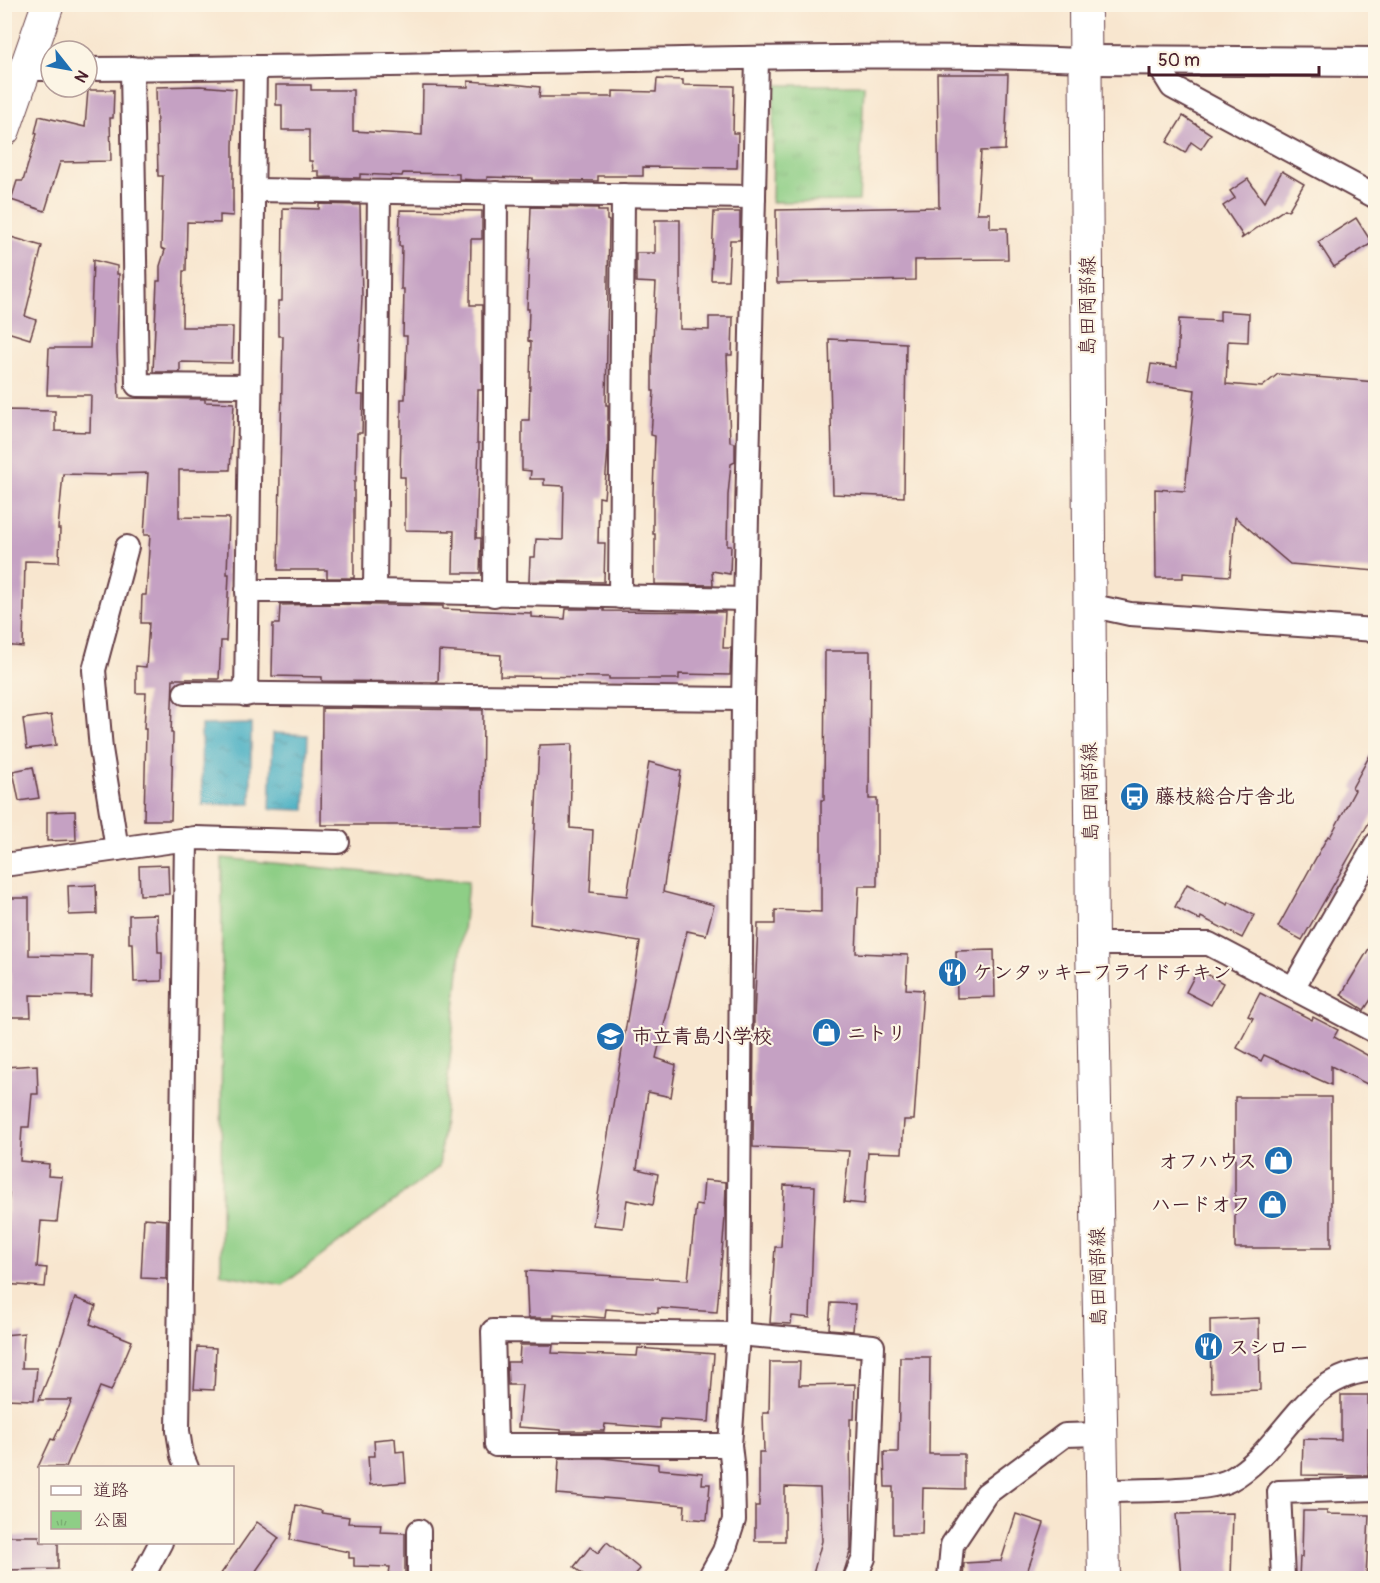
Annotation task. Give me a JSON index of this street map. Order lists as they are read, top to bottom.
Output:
{
  "streets": {
    "main road": ["島田岡部線"]
  },
  "places": {
    "bus stop": ["藤枝総合庁舎北"],
    "restaurant": ["ケンタッキーフライドチキン", "スシロー"],
    "shop": ["ニトリ", "オフハウス", "ハードオフ"],
    "school or university": ["市立青島小学校"]
  },
  "legend": ["道路", "公園"],
  "scale_bar": "50 m",
  "north": "bottom right"
}
